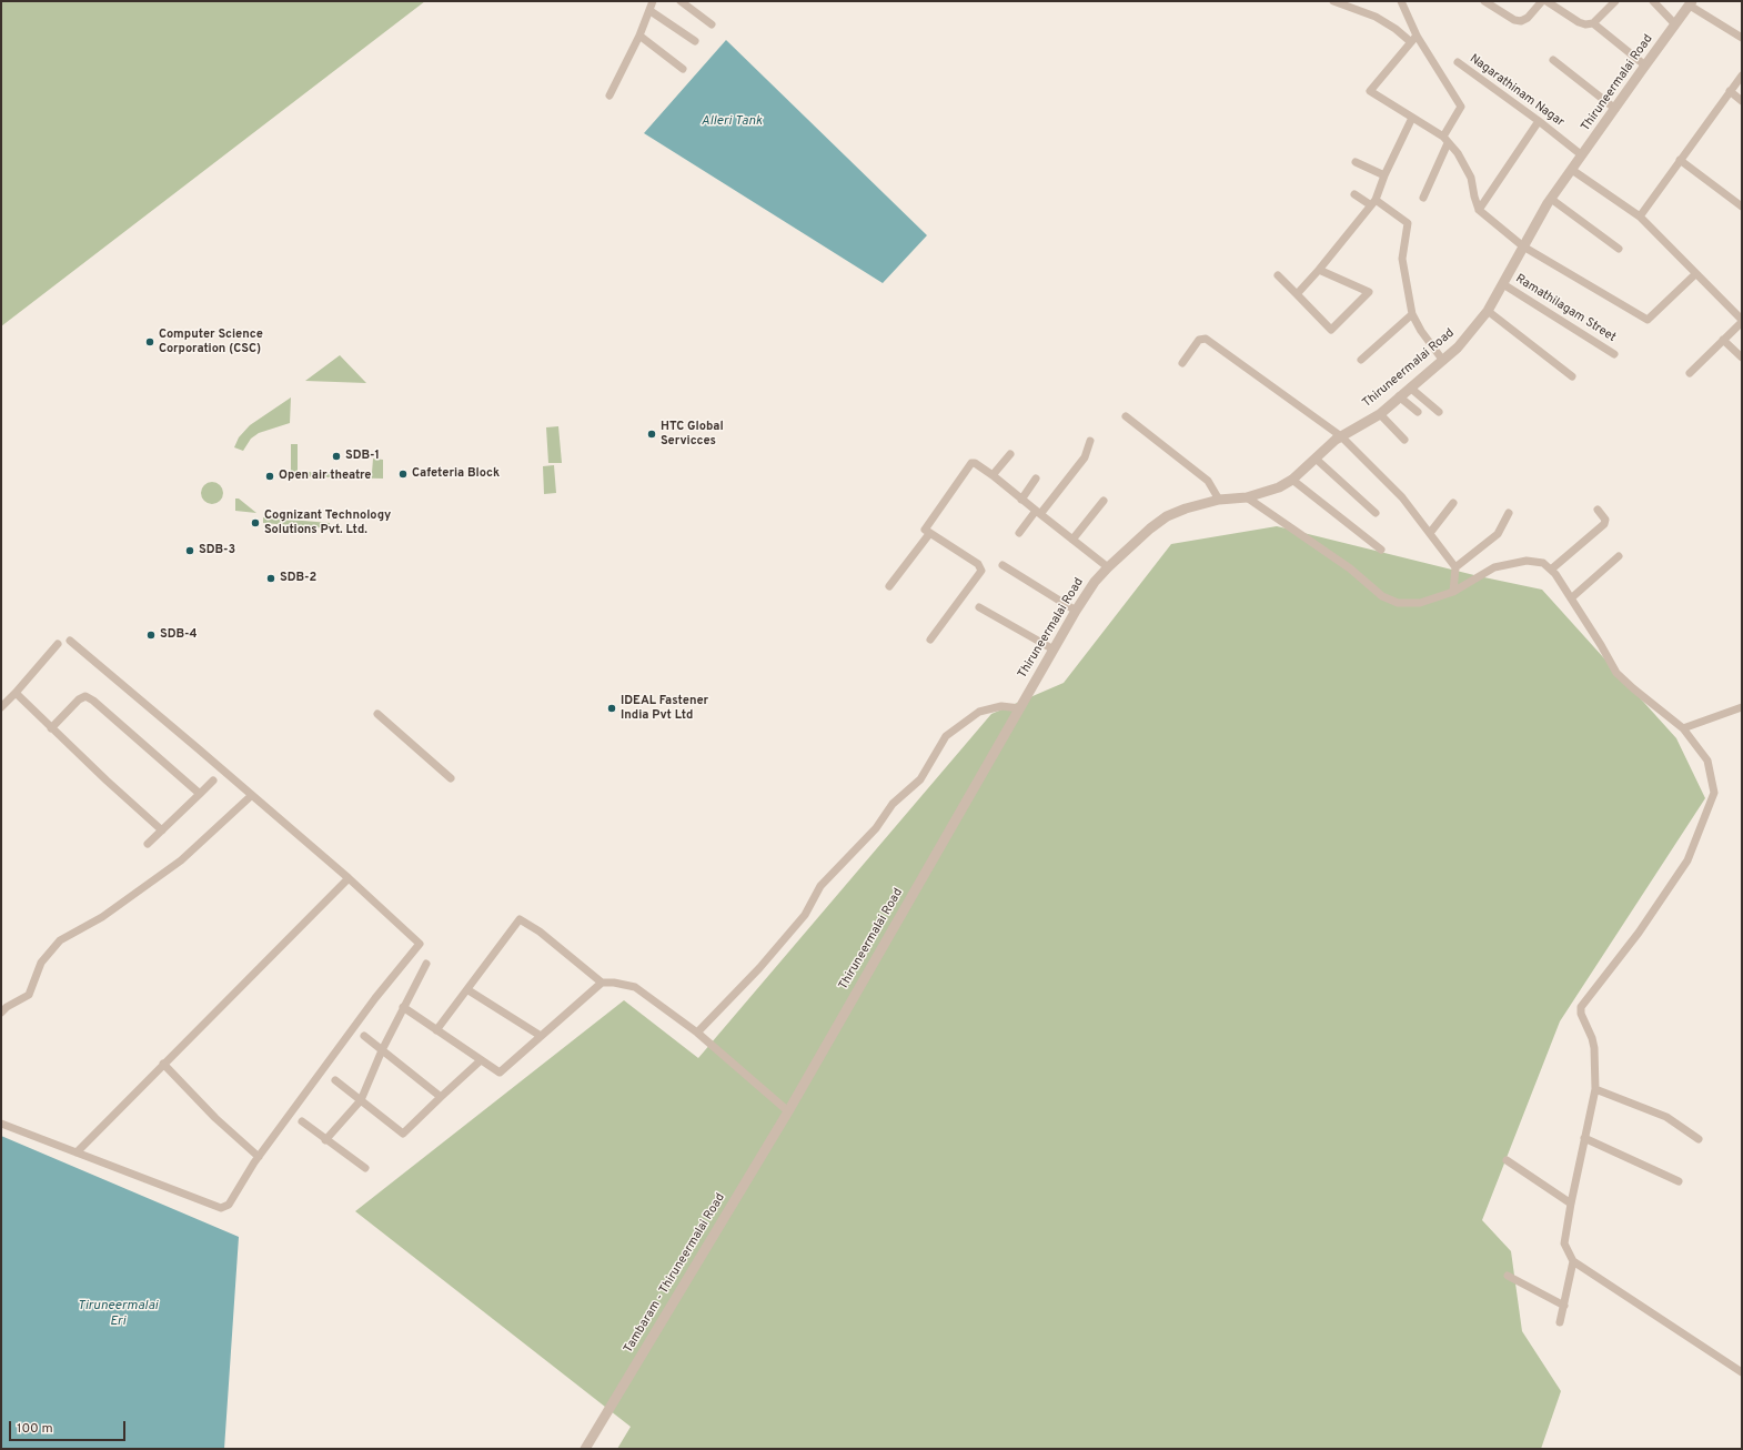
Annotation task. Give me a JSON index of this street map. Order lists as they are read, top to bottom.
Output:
{
  "streets": {
    "street": [
      "Thiruneermalai Road",
      "Nagarathinam Nagar",
      "Ramathilagam Street",
      "Tambaram - Thiruneermalai Road"
    ]
  },
  "crossings": [
    ["Thiruneermalai Road", "Nagarathinam Nagar"],
    ["Thiruneermalai Road", "Ramathilagam Street"],
    ["Thiruneermalai Road", "Tambaram - Thiruneermalai Road"]
  ],
  "water": ["Alleri Tank", "Tiruneermalai Eri"],
  "places": [
    "Computer Science Corporation (CSC)",
    "HTC Global Servicces",
    "SDB-1",
    "Cafeteria Block",
    "Open air theatre",
    "Cognizant Technology Solutions Pvt. Ltd.",
    "SDB-3",
    "SDB-2",
    "SDB-4",
    "IDEAL Fastener India Pvt Ltd"
  ],
  "scale_bar": "100 m"
}
